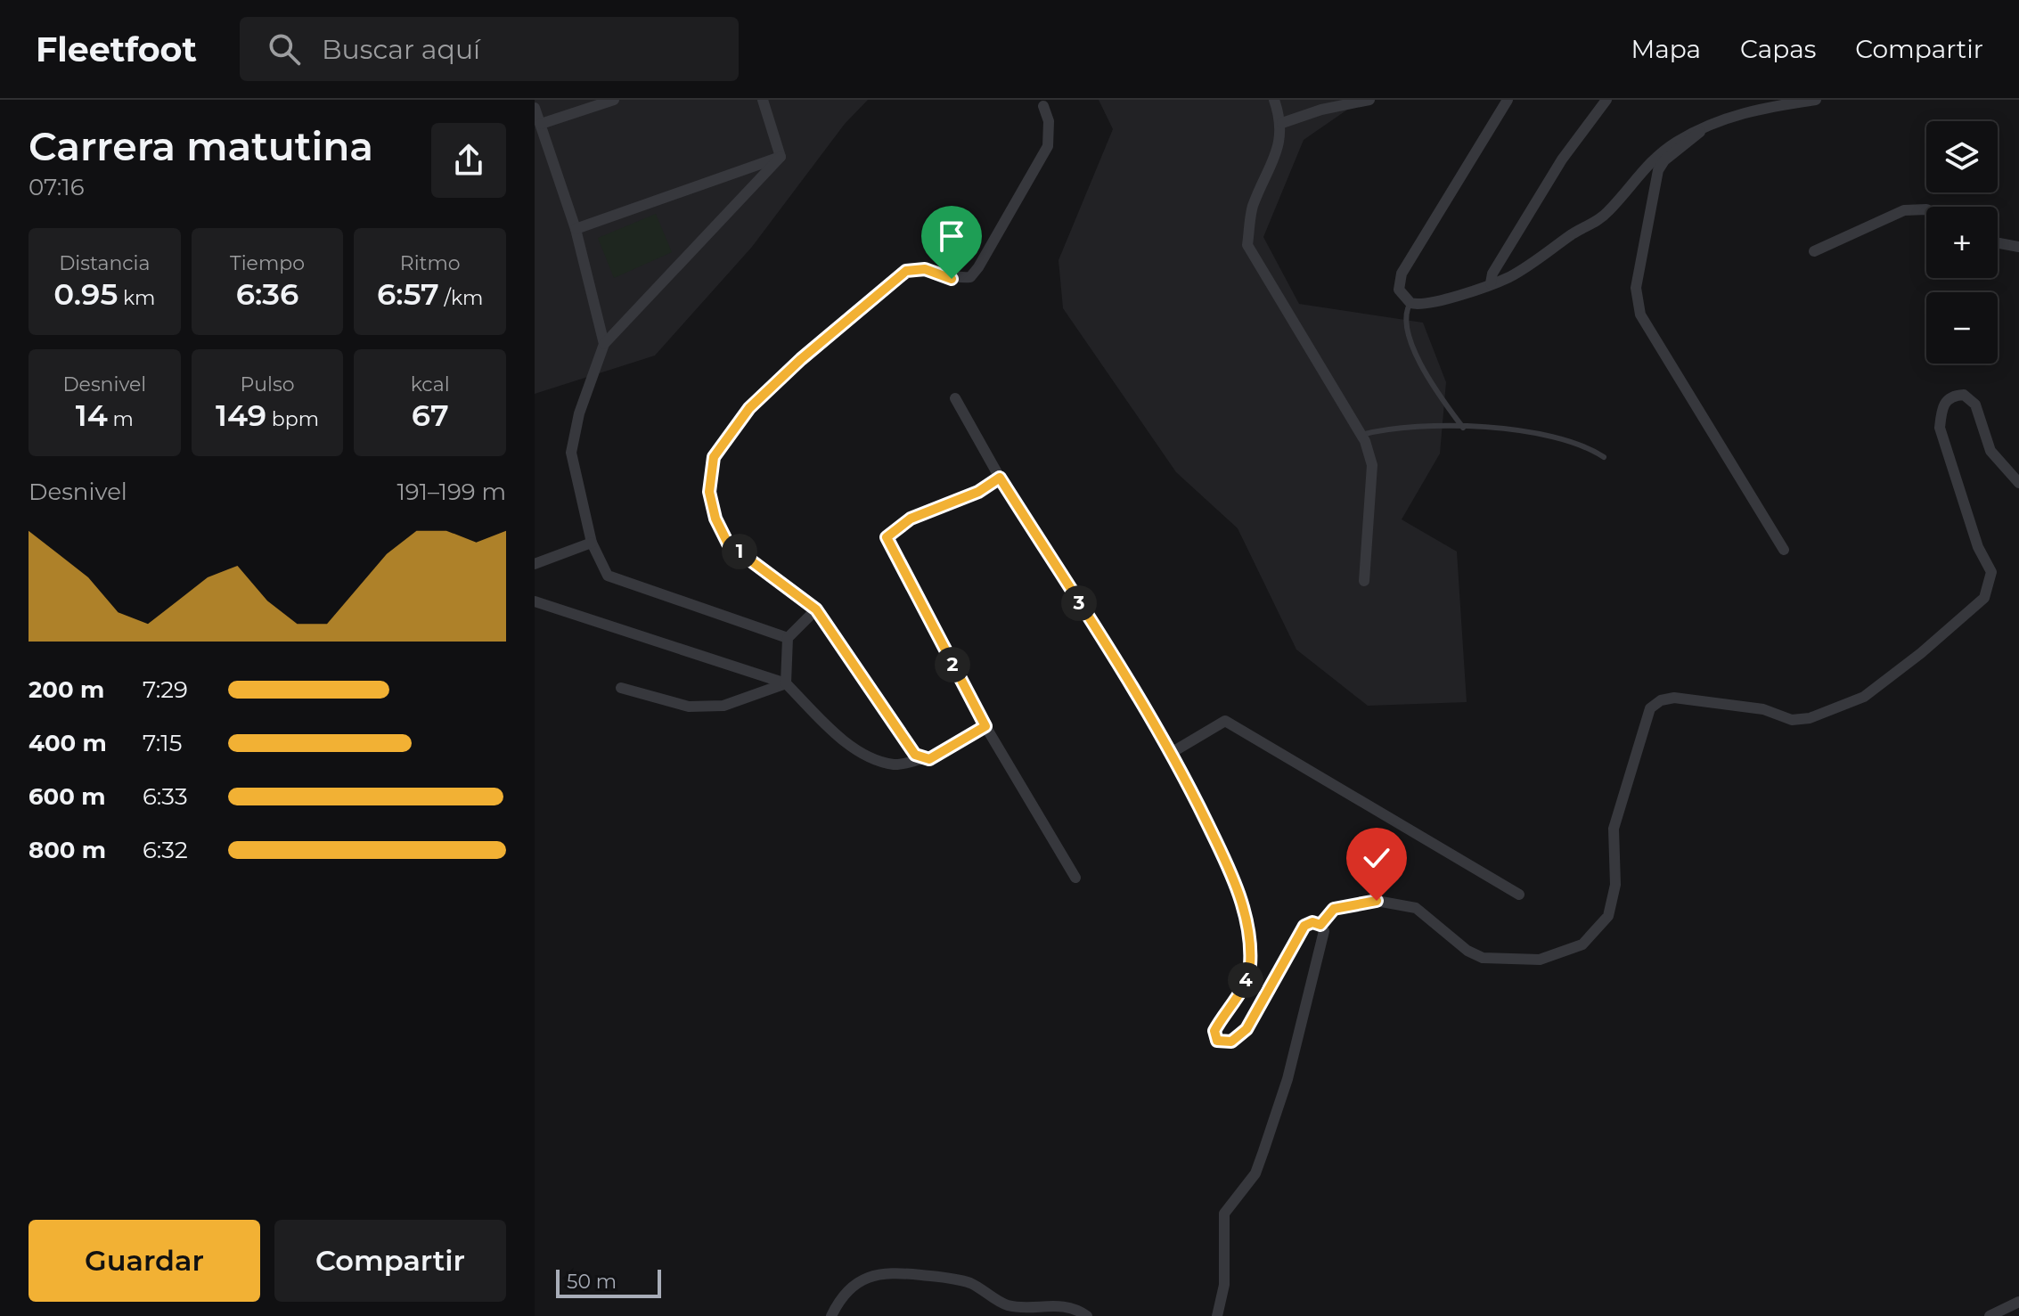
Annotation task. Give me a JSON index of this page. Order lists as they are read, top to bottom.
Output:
{
  "scale_bar": "50 m",
  "page": {
    "header": "Fleetfoot",
    "search": "Buscar aquí",
    "nav": ["Mapa", "Capas", "Compartir"],
    "heading": ["Carrera matutina", "07:16"],
    "map_buttons": ["+", "−"],
    "stats": [
      ["Distancia", "0.95 km"],
      ["Tiempo", "6:36"],
      ["Ritmo", "6:57 /km"],
      ["Desnivel", "14 m"],
      ["Pulso", "149 bpm"],
      ["kcal", "67"]
    ],
    "chart": ["Desnivel", "191–199 m"],
    "pins": [
      "1",
      "3",
      "2",
      "4"
    ],
    "list": [
      {
        "name": "200 m",
        "note": "7:29"
      },
      {
        "name": "400 m",
        "note": "7:15"
      },
      {
        "name": "600 m",
        "note": "6:33"
      },
      {
        "name": "800 m",
        "note": "6:32"
      }
    ],
    "buttons": ["Guardar", "Compartir"],
    "scale": "50 m"
  }
}
